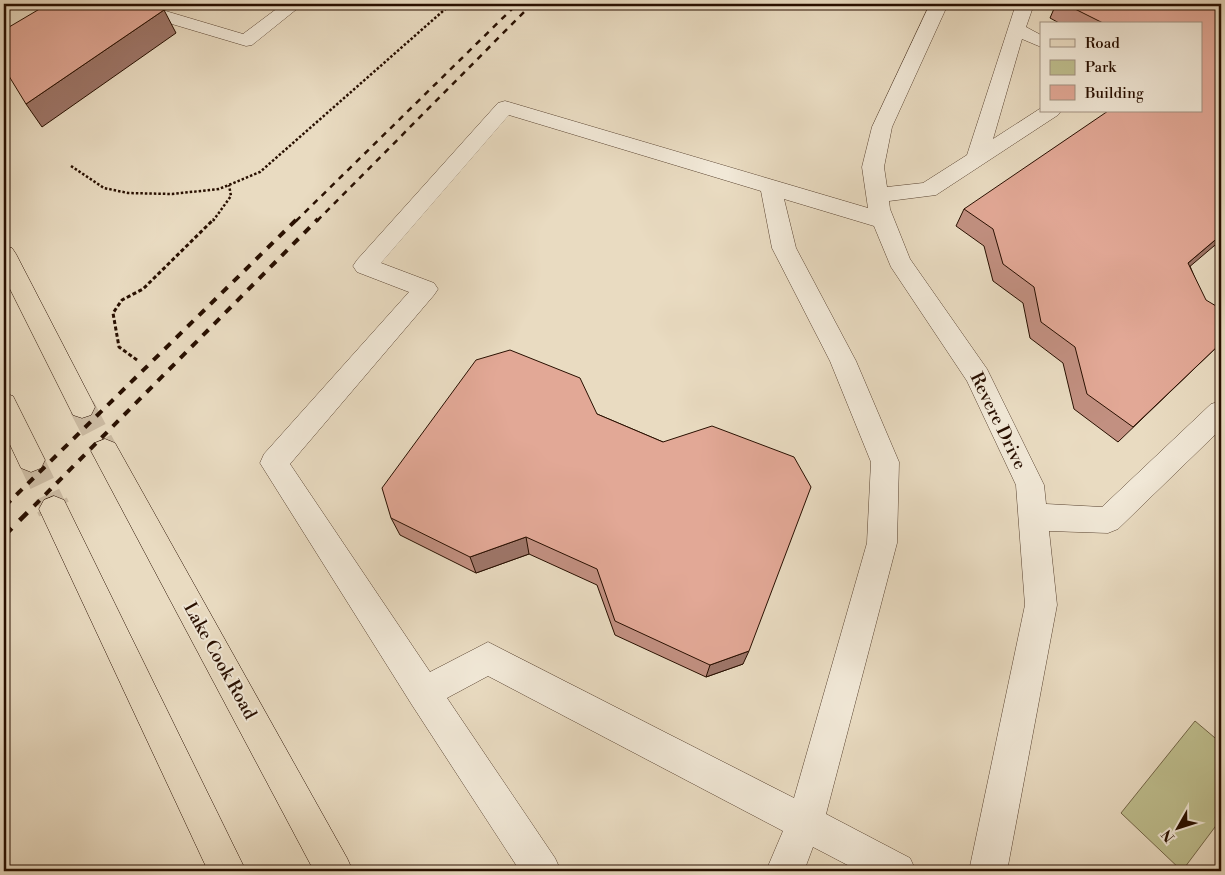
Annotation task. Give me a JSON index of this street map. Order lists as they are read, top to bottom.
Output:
{
  "streets": {
    "main road": ["Lake Cook Road"],
    "street": ["Revere Drive"]
  },
  "legend": ["Road", "Park", "Building"],
  "north": "bottom left"
}
